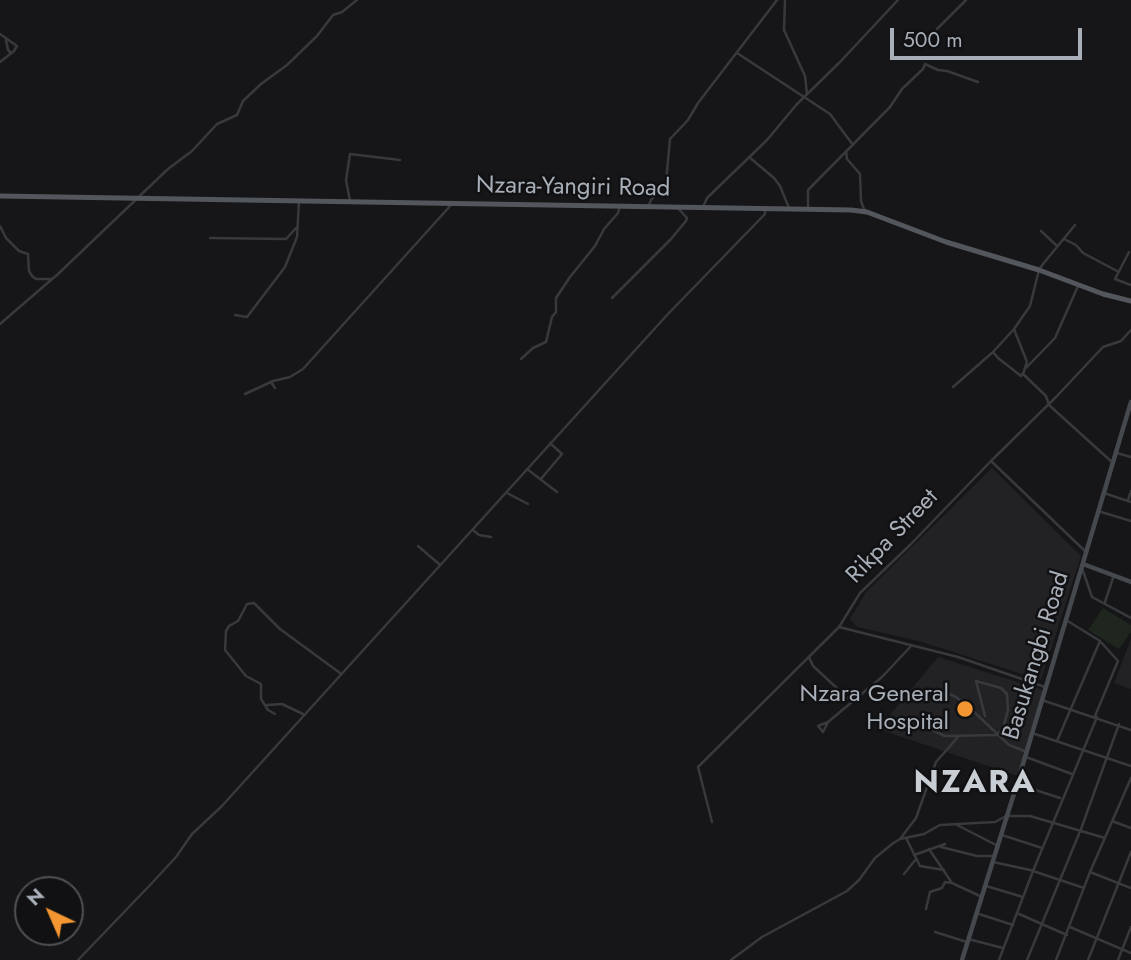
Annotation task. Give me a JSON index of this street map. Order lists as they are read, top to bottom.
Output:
{
  "streets": {
    "main road": ["Nzara-Yangiri Road"],
    "street": ["Rikpa Street", "Basukangbi Road"]
  },
  "districts": ["NZARA"],
  "places": ["Nzara General Hospital"],
  "scale_bar": "500 m",
  "north": "top left"
}
